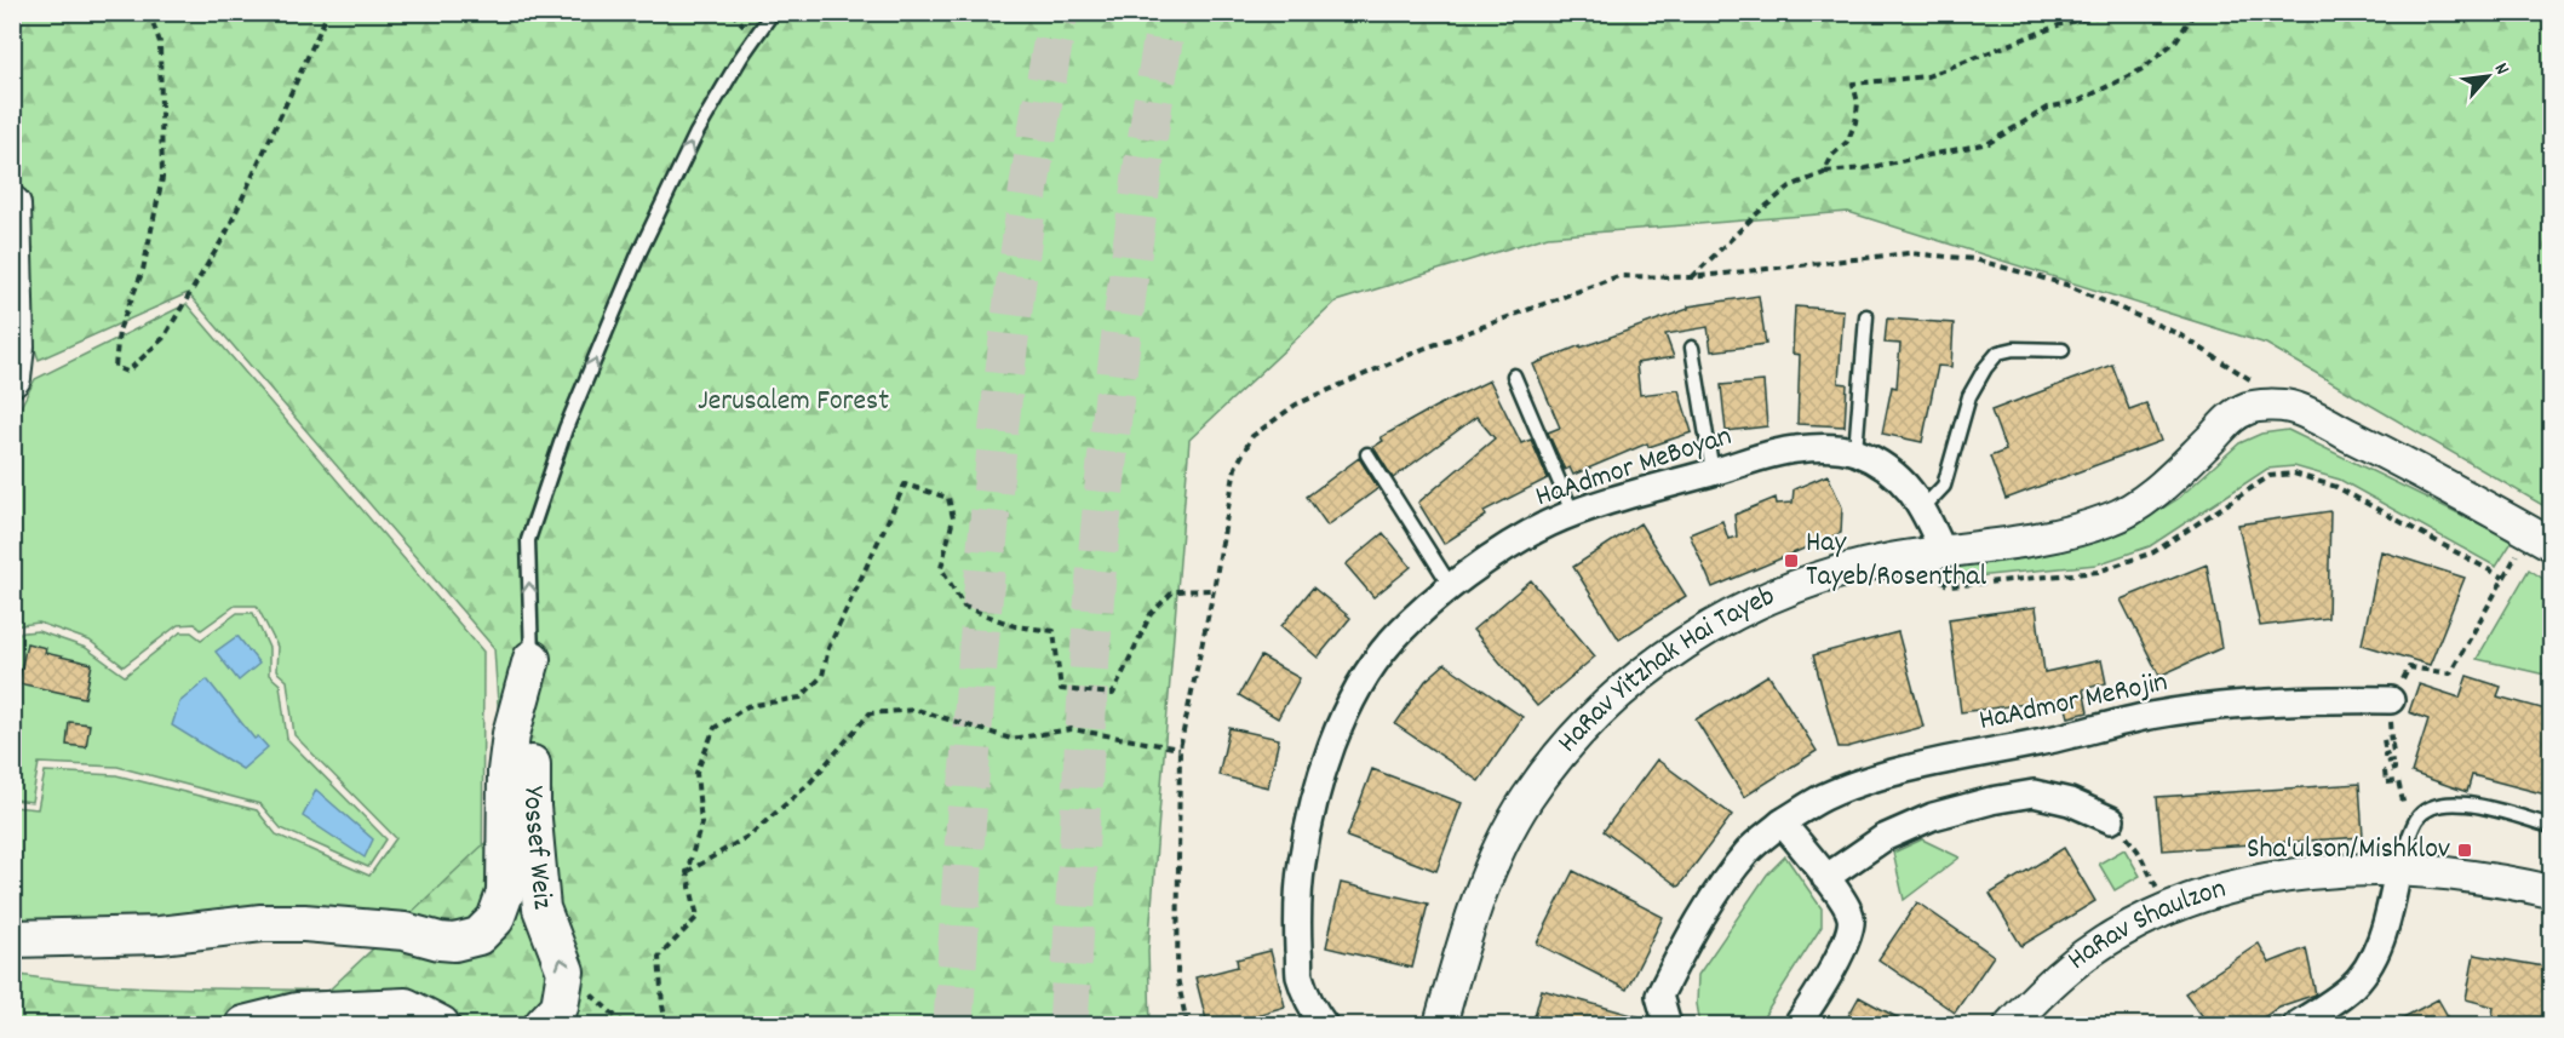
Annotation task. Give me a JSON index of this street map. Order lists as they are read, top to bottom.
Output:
{
  "streets": {
    "main road": ["Yossef Weiz"],
    "street": [
      "HaAdmor MeBoyan",
      "HaRav Yitzhak Hai Tayeb",
      "HaAdmor MeRojin",
      "HaRav Shaulzon"
    ]
  },
  "crossings": [
    ["HaAdmor MeBoyan", "HaRav Yitzhak Hai Tayeb"]
  ],
  "one_way": ["Yossef Weiz"],
  "parks": ["Jerusalem Forest"],
  "places": {
    "transit": ["Hay Tayeb/Rosenthal", "Sha'ulson/Mishklov"]
  },
  "north": "top right"
}
